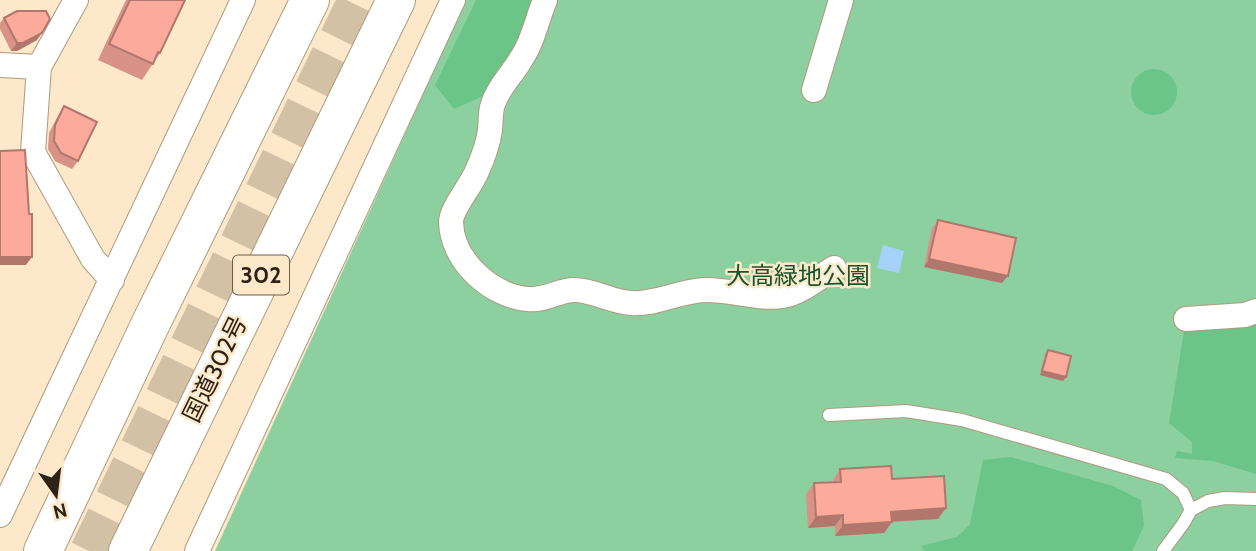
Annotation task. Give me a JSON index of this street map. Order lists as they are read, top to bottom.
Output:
{
  "streets": {
    "highway": ["302", "国道302号"]
  },
  "parks": ["大高緑地公園"],
  "north": "bottom"
}
